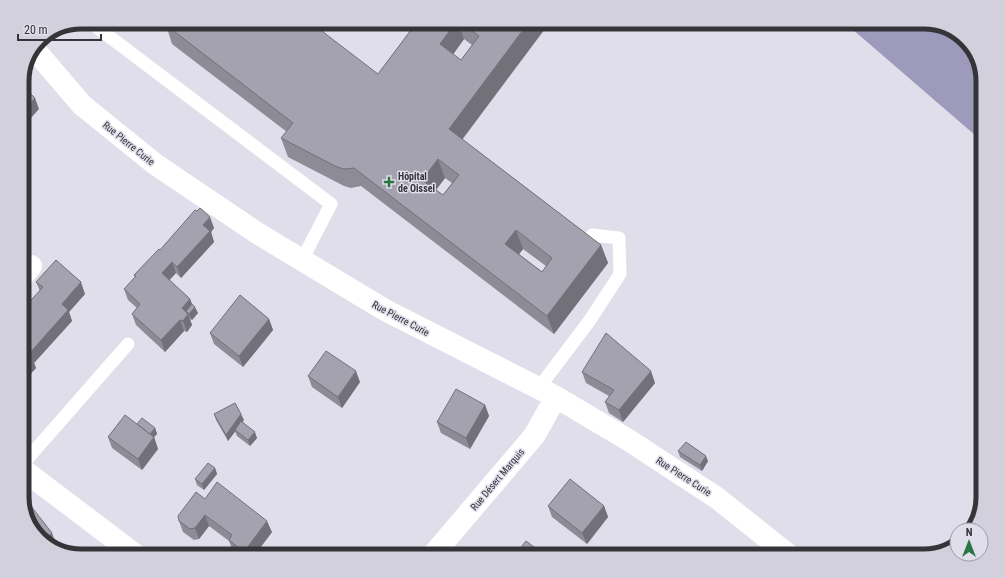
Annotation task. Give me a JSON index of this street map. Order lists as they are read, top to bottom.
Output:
{
  "streets": {
    "street": ["Rue Pierre Curie", "Rue Désert Marquis"]
  },
  "crossings": [
    ["Rue Pierre Curie", "Rue Désert Marquis"]
  ],
  "places": {
    "health": ["Hôpital de Oissel"]
  },
  "scale_bar": "20 m",
  "north": "top"
}
